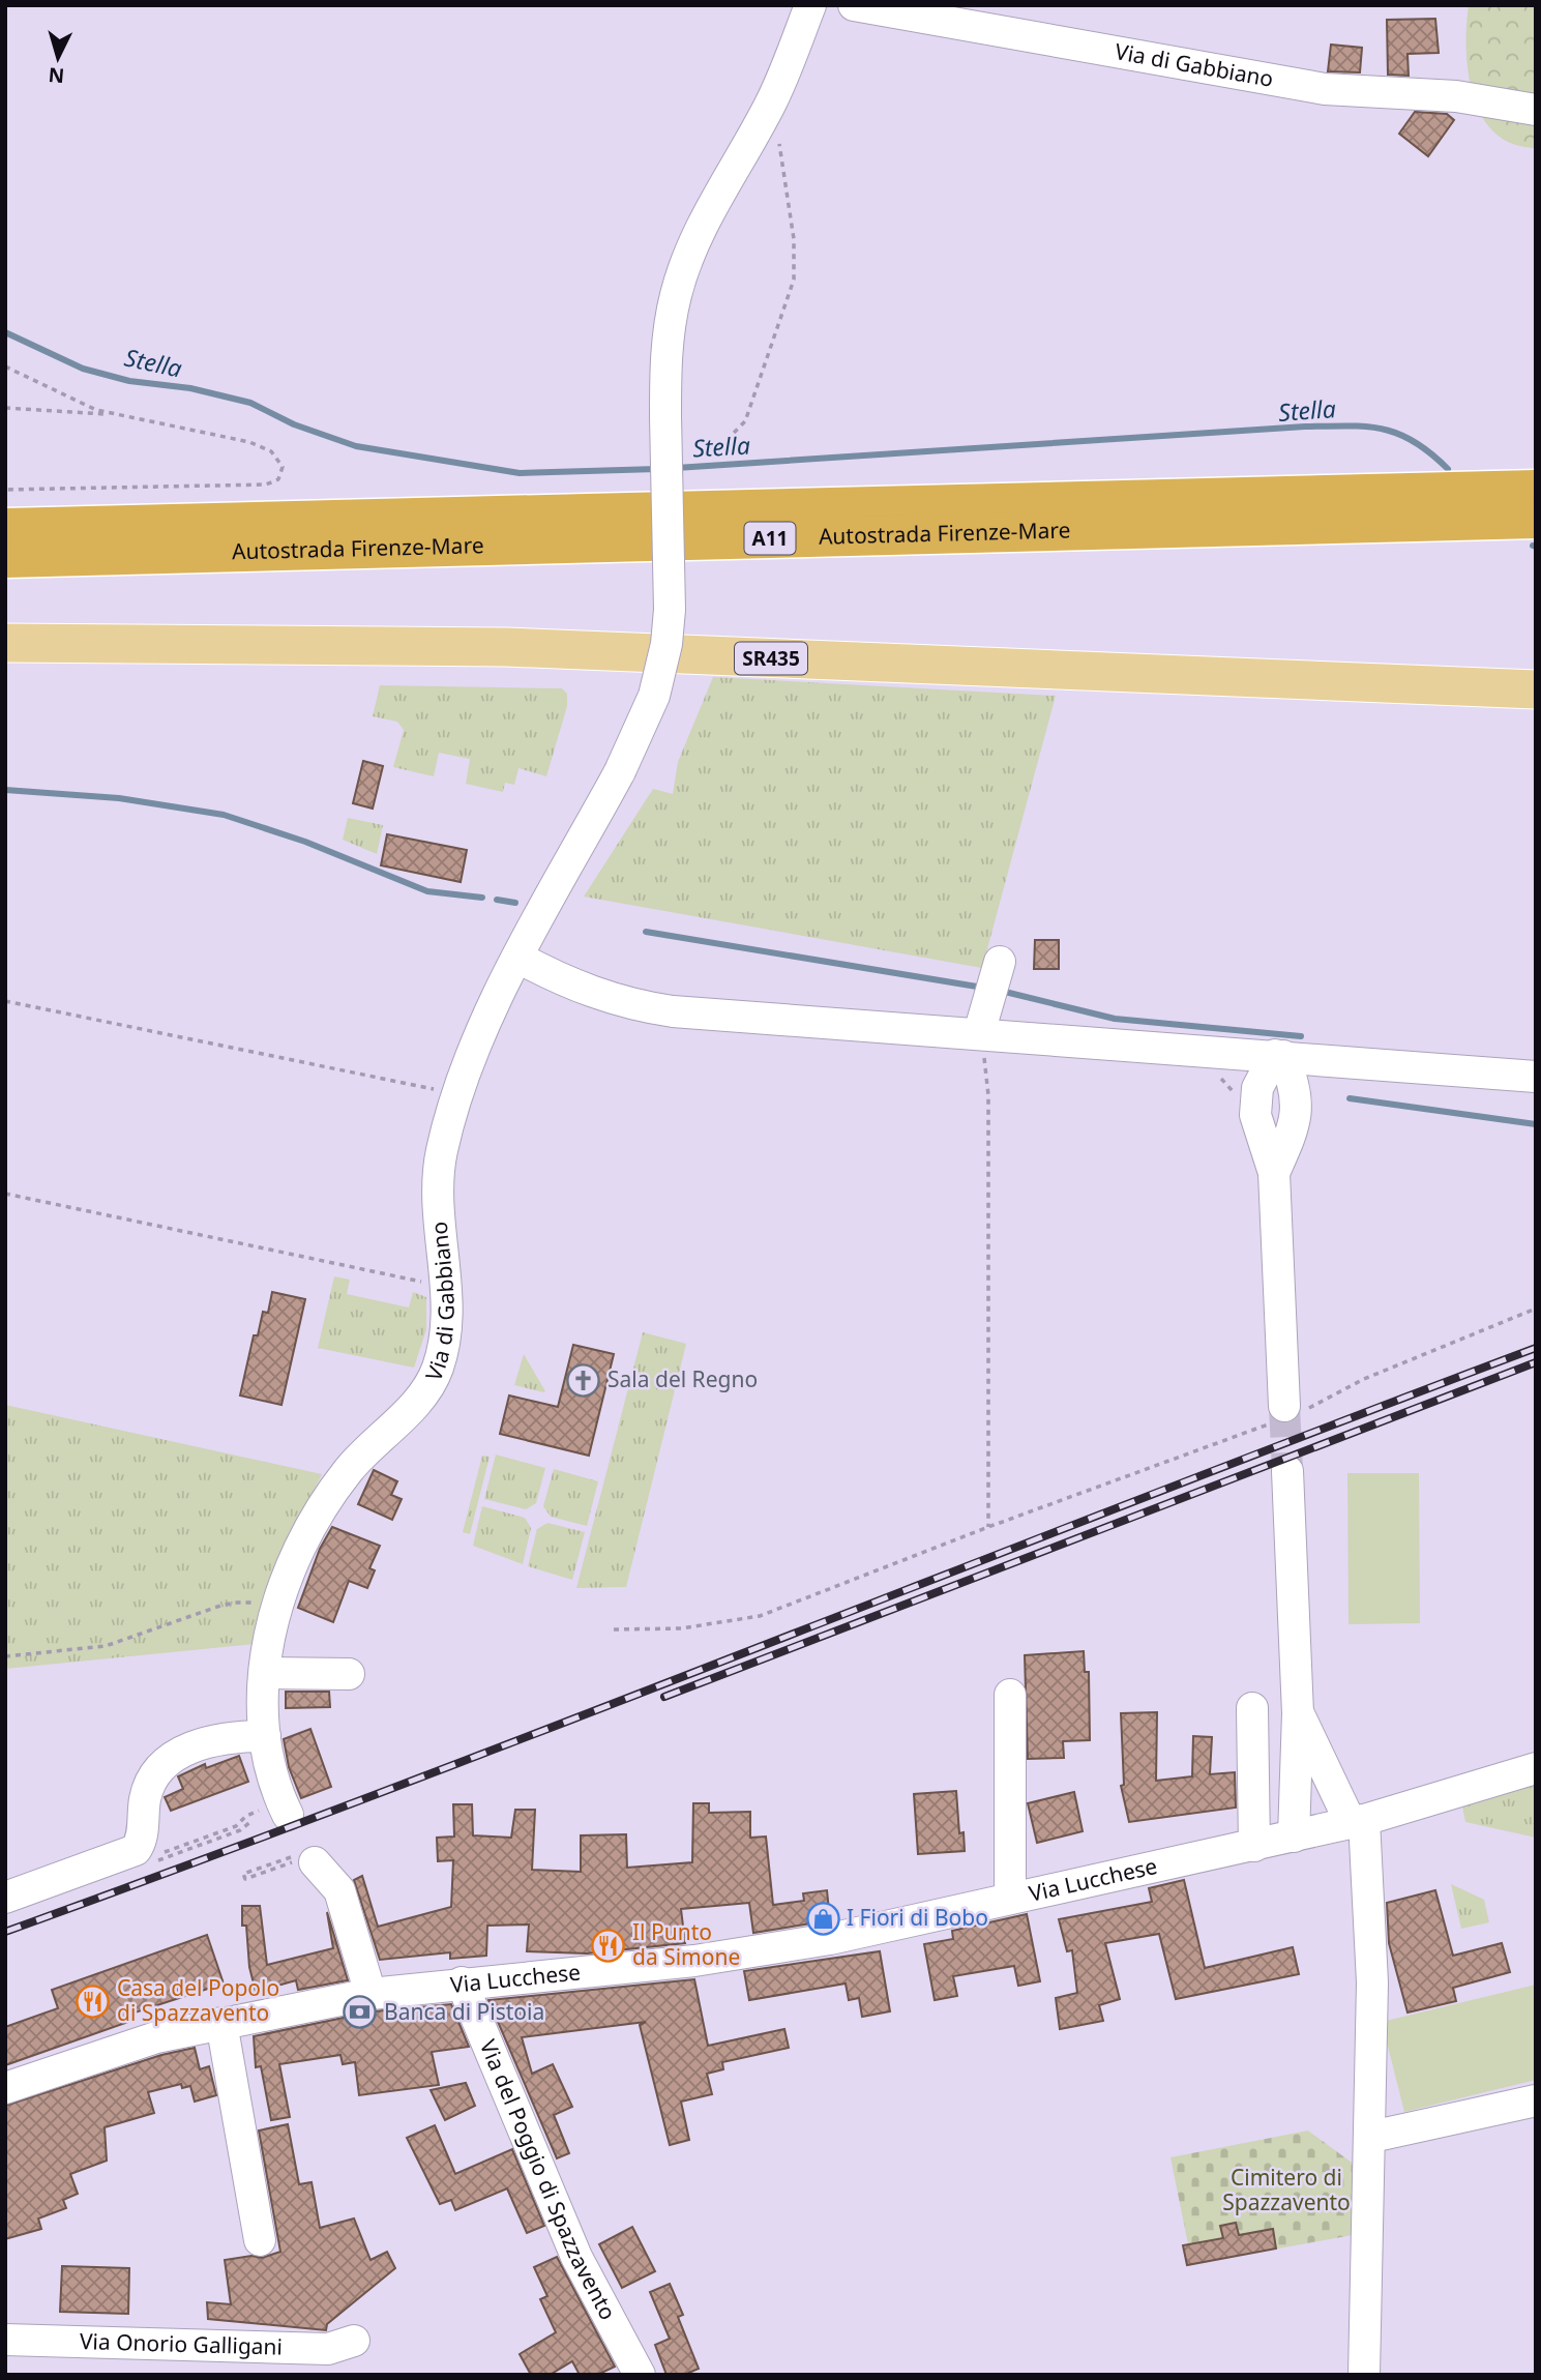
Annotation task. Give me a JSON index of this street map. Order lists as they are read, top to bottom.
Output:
{
  "streets": {
    "highway": ["Autostrada Firenze-Mare", "A11"],
    "main road": ["SR435"],
    "street": [
      "Via di Gabbiano",
      "Via Lucchese",
      "Via del Poggio di Spazzavento",
      "Via Onorio Galligani"
    ]
  },
  "crossings": [
    ["Via Lucchese", "Via del Poggio di Spazzavento"]
  ],
  "water": ["Stella"],
  "parks": ["Cimitero di Spazzavento"],
  "places": {
    "church": ["Sala del Regno"],
    "shop": ["I Fiori di Bobo"],
    "restaurant": ["Il Punto da Simone", "Casa del Popolo di Spazzavento"],
    "bank": ["Banca di Pistoia"]
  },
  "north": "bottom"
}
